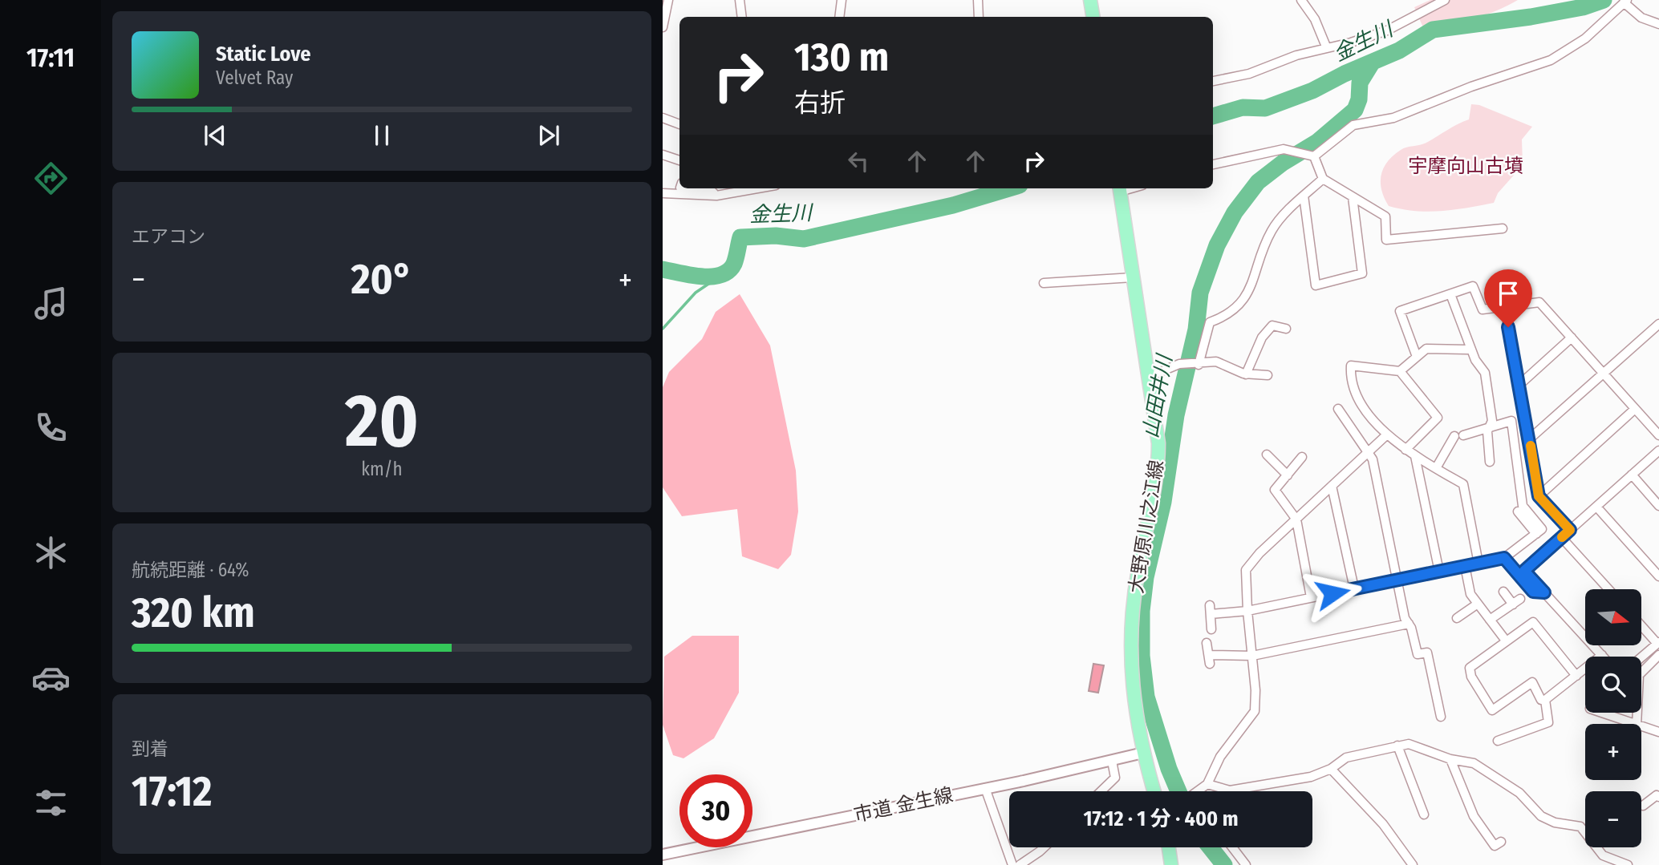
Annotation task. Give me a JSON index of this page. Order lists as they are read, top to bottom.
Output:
{
  "streets": {
    "main road": ["大野原川之江線"],
    "street": ["市道 金生線"]
  },
  "crossings": [
    ["大野原川之江線", "市道 金生線"]
  ],
  "water": ["金生川", "山田井川"],
  "parks": ["宇摩向山古墳"],
  "north": "right",
  "page": {
    "tabs": "17:11",
    "turn": ["130 m", "右折"],
    "song": ["Static Love", "Velvet Ray"],
    "tile": [
      "エアコン",
      ["20", "km/h"],
      ["航続距離 · 64%", "320 km"],
      ["到着", "17:12"]
    ],
    "heat": ["−", "20°", "+"],
    "map_buttons": ["+", "−"],
    "limit": "30",
    "trip": "17:12 · 1 分 · 400 m"
  }
}
